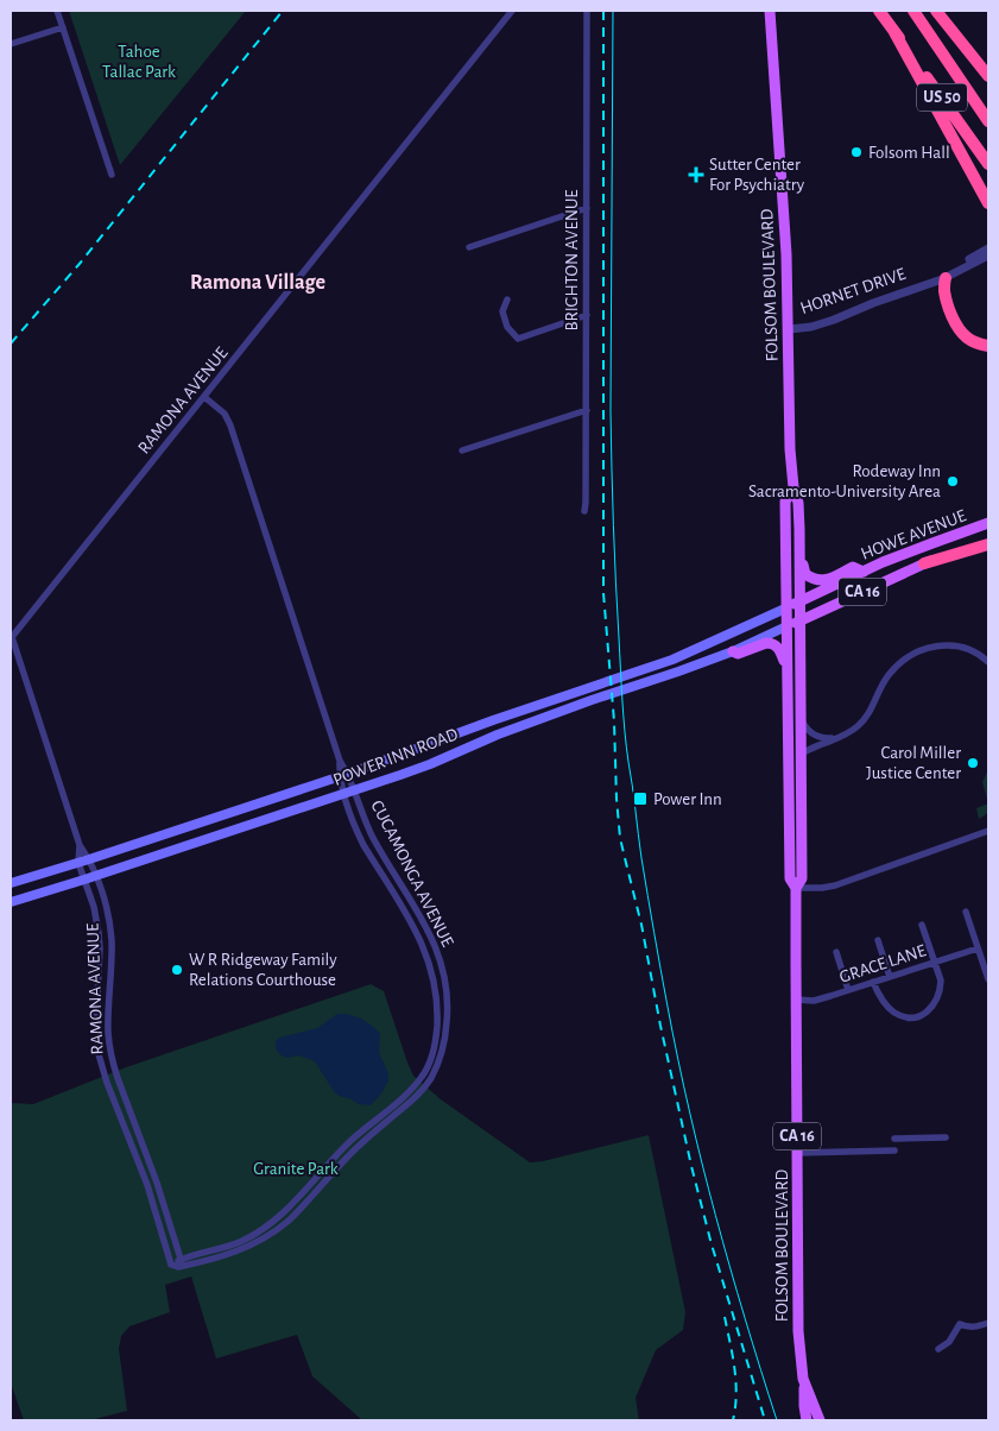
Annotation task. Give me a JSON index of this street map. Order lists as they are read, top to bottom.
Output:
{
  "streets": {
    "highway": ["US 50"],
    "main road": [
      "FOLSOM BOULEVARD",
      "HOWE AVENUE",
      "CA 16",
      "POWER INN ROAD"
    ],
    "street": [
      "BRIGHTON AVENUE",
      "HORNET DRIVE",
      "RAMONA AVENUE",
      "CUCAMONGA AVENUE",
      "GRACE LANE"
    ]
  },
  "crossings": [
    ["FOLSOM BOULEVARD", "HORNET DRIVE"],
    ["FOLSOM BOULEVARD", "HOWE AVENUE"],
    ["FOLSOM BOULEVARD", "POWER INN ROAD"],
    ["FOLSOM BOULEVARD", "GRACE LANE"],
    ["RAMONA AVENUE", "POWER INN ROAD"],
    ["RAMONA AVENUE", "CUCAMONGA AVENUE"],
    ["HOWE AVENUE", "POWER INN ROAD"],
    ["POWER INN ROAD", "CUCAMONGA AVENUE"]
  ],
  "districts": ["Ramona Village"],
  "parks": ["Tahoe Tallac Park", "Granite Park"],
  "places": {
    "other": [
      "Folsom Hall",
      "Rodeway Inn Sacramento-University Area",
      "Carol Miller Justice Center",
      "W R Ridgeway Family Relations Courthouse"
    ],
    "health": ["Sutter Center For Psychiatry"],
    "transit": ["Power Inn"]
  }
}
